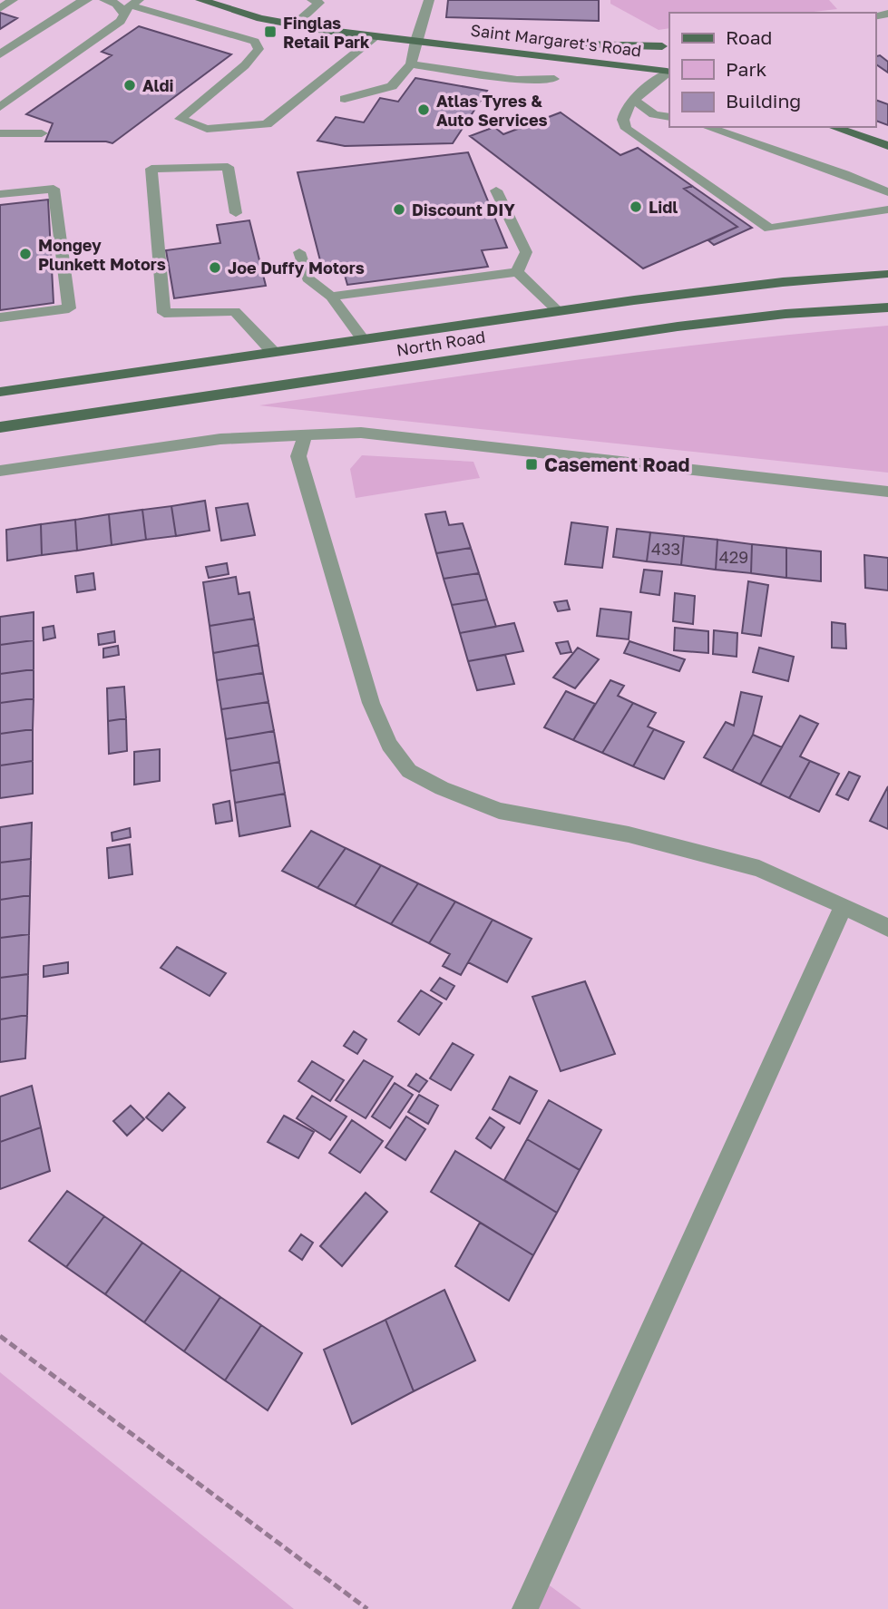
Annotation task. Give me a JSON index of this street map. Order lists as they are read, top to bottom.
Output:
{
  "streets": {
    "main road": ["Saint Margaret's Road", "North Road"]
  },
  "places": {
    "transit": ["Finglas Retail Park", "Casement Road"],
    "other": [
      "Aldi",
      "Atlas Tyres & Auto Services",
      "Lidl",
      "Discount DIY",
      "Mongey Plunkett Motors",
      "Joe Duffy Motors"
    ]
  },
  "house_numbers": ["433", "429"],
  "legend": ["Road", "Park", "Building"]
}
